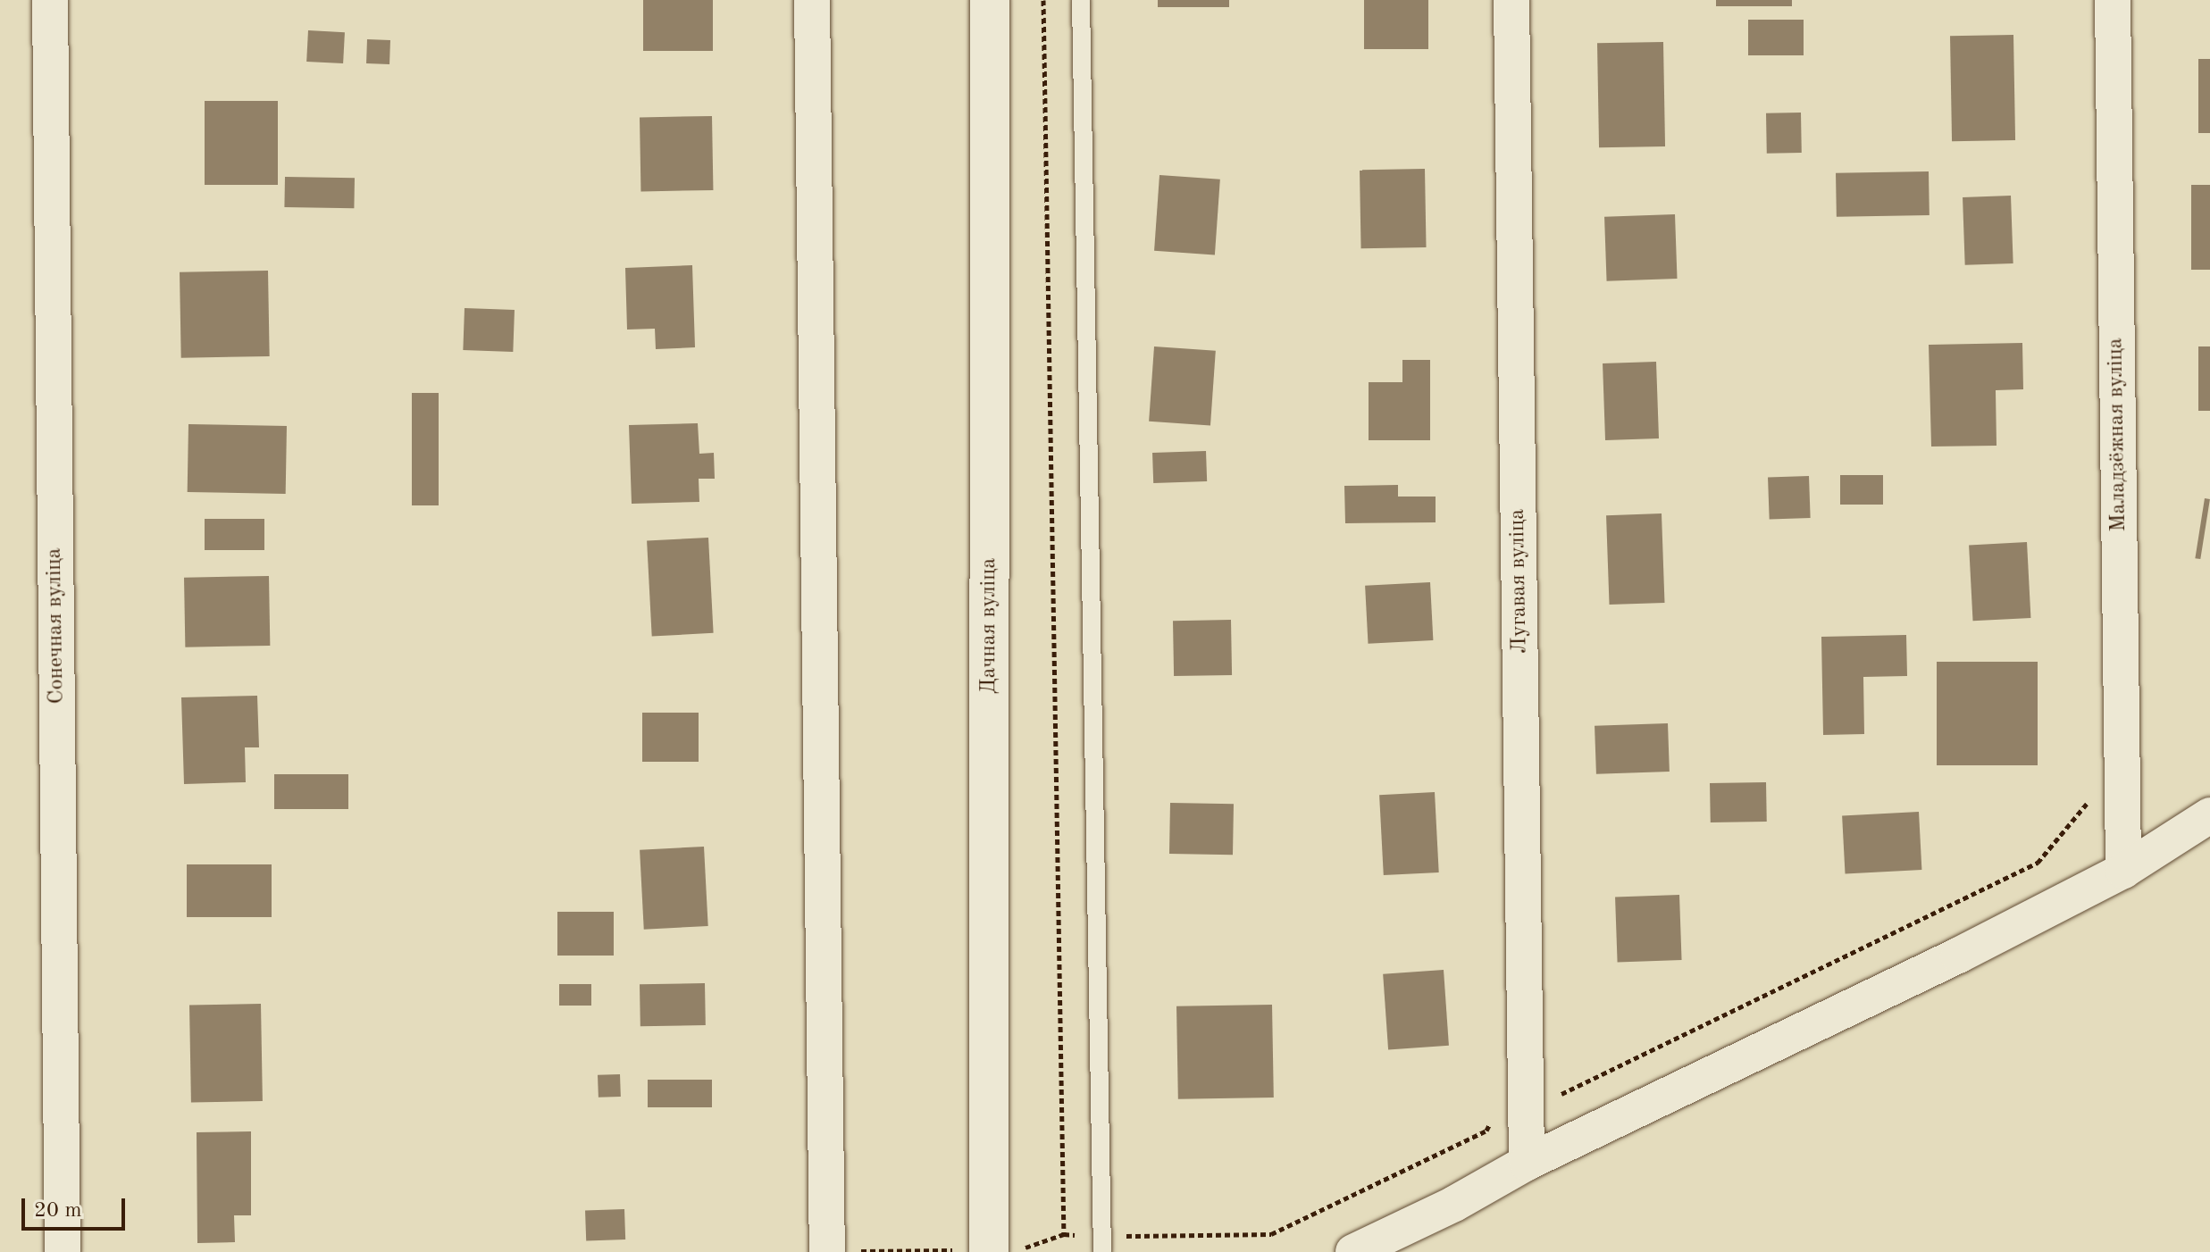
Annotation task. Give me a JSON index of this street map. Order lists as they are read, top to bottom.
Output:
{
  "streets": {
    "street": [
      "Маладзёжная вуліца",
      "Лугавая вуліца",
      "Сонечная вуліца",
      "Дачная вуліца"
    ]
  },
  "scale_bar": "20 m"
}
